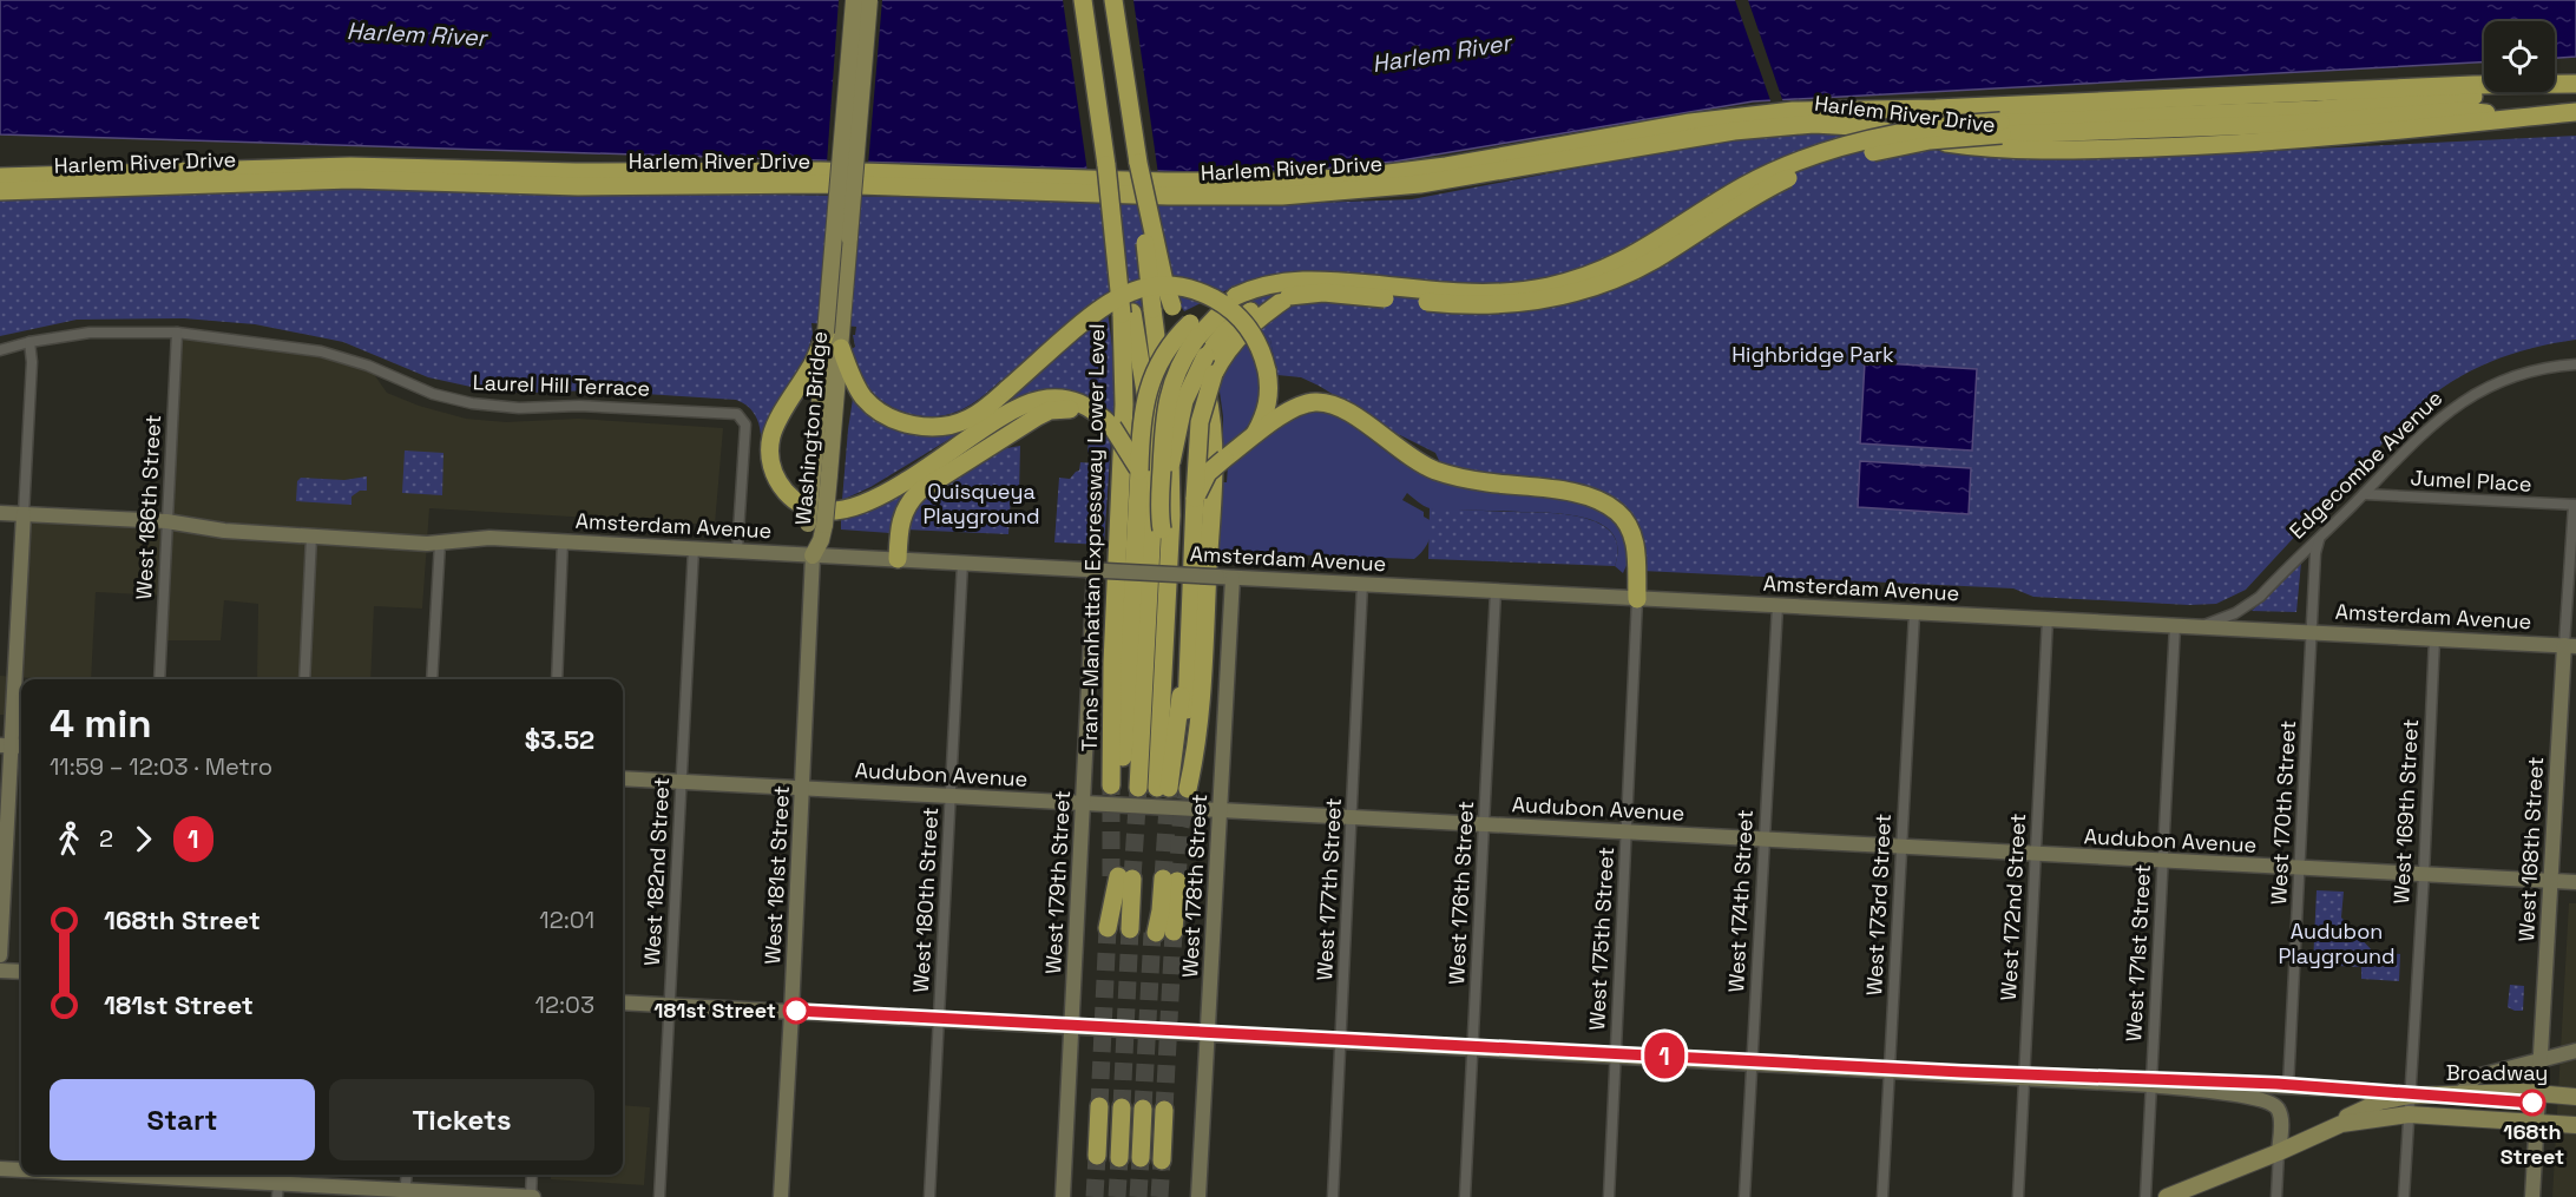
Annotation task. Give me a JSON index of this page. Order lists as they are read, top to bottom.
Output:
{
  "streets": {
    "highway": ["Harlem River Drive", "Trans-Manhattan Expressway Lower Level"],
    "main road": [
      "Washington Bridge",
      "Amsterdam Avenue",
      "Audubon Avenue",
      "West 168th Street",
      "West 181st Street",
      "West 179th Street",
      "West 178th Street",
      "Broadway"
    ],
    "street": [
      "Laurel Hill Terrace",
      "Edgecombe Avenue",
      "Jumel Place",
      "West 186th Street",
      "West 169th Street",
      "West 170th Street",
      "West 182nd Street",
      "West 177th Street",
      "West 176th Street",
      "West 180th Street",
      "West 174th Street",
      "West 173rd Street",
      "West 172nd Street",
      "West 175th Street",
      "West 171st Street"
    ]
  },
  "crossings": [
    ["Laurel Hill Terrace", "West 186th Street"],
    ["Laurel Hill Terrace", "Amsterdam Avenue"],
    ["Washington Bridge", "Amsterdam Avenue"],
    ["Washington Bridge", "West 181st Street"],
    ["Edgecombe Avenue", "Jumel Place"],
    ["Edgecombe Avenue", "Amsterdam Avenue"],
    ["Edgecombe Avenue", "West 170th Street"],
    ["Jumel Place", "West 168th Street"],
    ["West 186th Street", "Amsterdam Avenue"],
    ["Amsterdam Avenue", "West 169th Street"],
    ["Amsterdam Avenue", "West 170th Street"],
    ["Amsterdam Avenue", "West 168th Street"],
    ["Amsterdam Avenue", "West 182nd Street"],
    ["Amsterdam Avenue", "West 181st Street"],
    ["Amsterdam Avenue", "West 179th Street"],
    ["Amsterdam Avenue", "West 178th Street"],
    ["Amsterdam Avenue", "West 177th Street"],
    ["Amsterdam Avenue", "West 176th Street"],
    ["Amsterdam Avenue", "West 180th Street"],
    ["Amsterdam Avenue", "West 174th Street"],
    ["Amsterdam Avenue", "West 173rd Street"],
    ["Amsterdam Avenue", "West 172nd Street"],
    ["Amsterdam Avenue", "West 175th Street"],
    ["Amsterdam Avenue", "West 171st Street"],
    ["Audubon Avenue", "West 169th Street"],
    ["Audubon Avenue", "West 170th Street"],
    ["Audubon Avenue", "West 168th Street"],
    ["Audubon Avenue", "West 182nd Street"],
    ["Audubon Avenue", "West 181st Street"],
    ["Audubon Avenue", "West 179th Street"],
    ["Audubon Avenue", "West 178th Street"],
    ["Audubon Avenue", "West 177th Street"],
    ["Audubon Avenue", "West 176th Street"],
    ["Audubon Avenue", "West 180th Street"],
    ["Audubon Avenue", "West 174th Street"],
    ["Audubon Avenue", "West 173rd Street"],
    ["Audubon Avenue", "West 172nd Street"],
    ["Audubon Avenue", "West 175th Street"],
    ["Audubon Avenue", "West 171st Street"],
    ["West 169th Street", "Broadway"],
    ["West 168th Street", "Broadway"]
  ],
  "water": ["Harlem River"],
  "parks": ["Highbridge Park", "Quisqueya Playground", "Audubon Playground"],
  "places": ["181st Street", "168th Street"],
  "lines": ["metro line 1"],
  "page": {
    "on_map": "1",
    "heading": ["4 min", "11:59 – 12:03 · Metro", "$3.52"],
    "legs": ["2", "1"],
    "list": [
      {
        "name": "168th Street",
        "value": "12:01"
      },
      {
        "name": "181st Street",
        "value": "12:03"
      }
    ],
    "buttons": ["Start", "Tickets"]
  }
}
